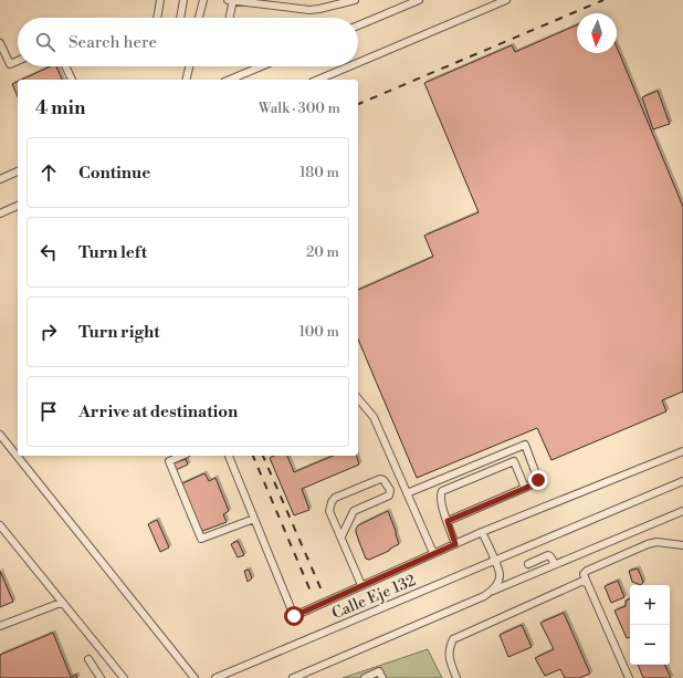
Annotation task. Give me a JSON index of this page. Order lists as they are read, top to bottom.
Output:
{
  "streets": {
    "street": ["Calle Eje 132"]
  },
  "north": "bottom",
  "page": {
    "search": "Search here",
    "heading": ["4 min", "Walk · 300 m"],
    "list": [
      ["Continue", "180 m"],
      ["Turn left", "20 m"],
      ["Turn right", "100 m"],
      "Arrive at destination"
    ],
    "map_buttons": ["+", "−"]
  }
}
